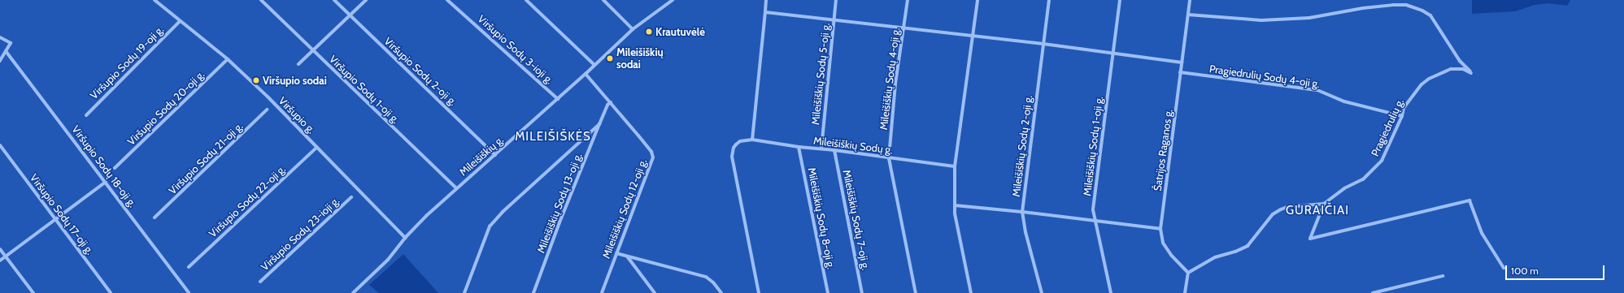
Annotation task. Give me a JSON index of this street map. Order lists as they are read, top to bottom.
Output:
{
  "streets": {
    "street": [
      "Viršupio Sodų 3-ioji g.",
      "Viršupio Sodų 19-oji g.",
      "Viršupio Sodų 2-oji g.",
      "Mileišiškių Sodų 5-oji g.",
      "Pragiedrulių Sodų 4-oji g.",
      "Mileišiškių Sodų 4-oji g.",
      "Viršupio Sodų 1-oji g.",
      "Viršupio Sodų 20-oji g.",
      "Viršupio g.",
      "Pragiedrulių g.",
      "Mileišiškių Sodų g.",
      "Mileišiškių Sodų 2-oji g.",
      "Mileišiškių Sodų 1-oji g.",
      "Šatrijos Raganos g.",
      "Mileišiškių g.",
      "Viršupio Sodų 21-oji g.",
      "Viršupio Sodų 18-oji g.",
      "Viršupio Sodų 22-oji g.",
      "Mileišiškių Sodų 13-oji g.",
      "Mileišiškių Sodų 12-oji g.",
      "Viršupio Sodų 17-oji g.",
      "Mileišiškių Sodų 8-oji g.",
      "Mileišiškių Sodų 7-oji g.",
      "Viršupio Sodų 23-ioji g."
    ]
  },
  "crossings": [
    ["Viršupio Sodų 3-ioji g.", "Mileišiškių g."],
    ["Viršupio Sodų 19-oji g.", "Viršupio g."],
    ["Viršupio Sodų 2-oji g.", "Mileišiškių g."],
    ["Mileišiškių Sodų 5-oji g.", "Mileišiškių Sodų g."],
    ["Pragiedrulių Sodų 4-oji g.", "Pragiedrulių g."],
    ["Pragiedrulių Sodų 4-oji g.", "Šatrijos Raganos g."],
    ["Mileišiškių Sodų 4-oji g.", "Mileišiškių Sodų g."],
    ["Viršupio Sodų 1-oji g.", "Mileišiškių g."],
    ["Viršupio Sodų 20-oji g.", "Viršupio g."],
    ["Viršupio g.", "Mileišiškių g."],
    ["Viršupio g.", "Viršupio Sodų 22-oji g."],
    ["Pragiedrulių g.", "Šatrijos Raganos g."],
    ["Mileišiškių Sodų g.", "Mileišiškių Sodų 8-oji g."],
    ["Mileišiškių Sodų g.", "Mileišiškių Sodų 7-oji g."],
    ["Mileišiškių g.", "Mileišiškių Sodų 12-oji g."],
    ["Mileišiškių Sodų 13-oji g.", "Mileišiškių Sodų 12-oji g."]
  ],
  "districts": ["MILEIŠIŠKĖS", "GURAIČIAI"],
  "places": ["Krautuvėlė", "Mileišiškių sodai", "Viršupio sodai"],
  "scale_bar": "100 m"
}
